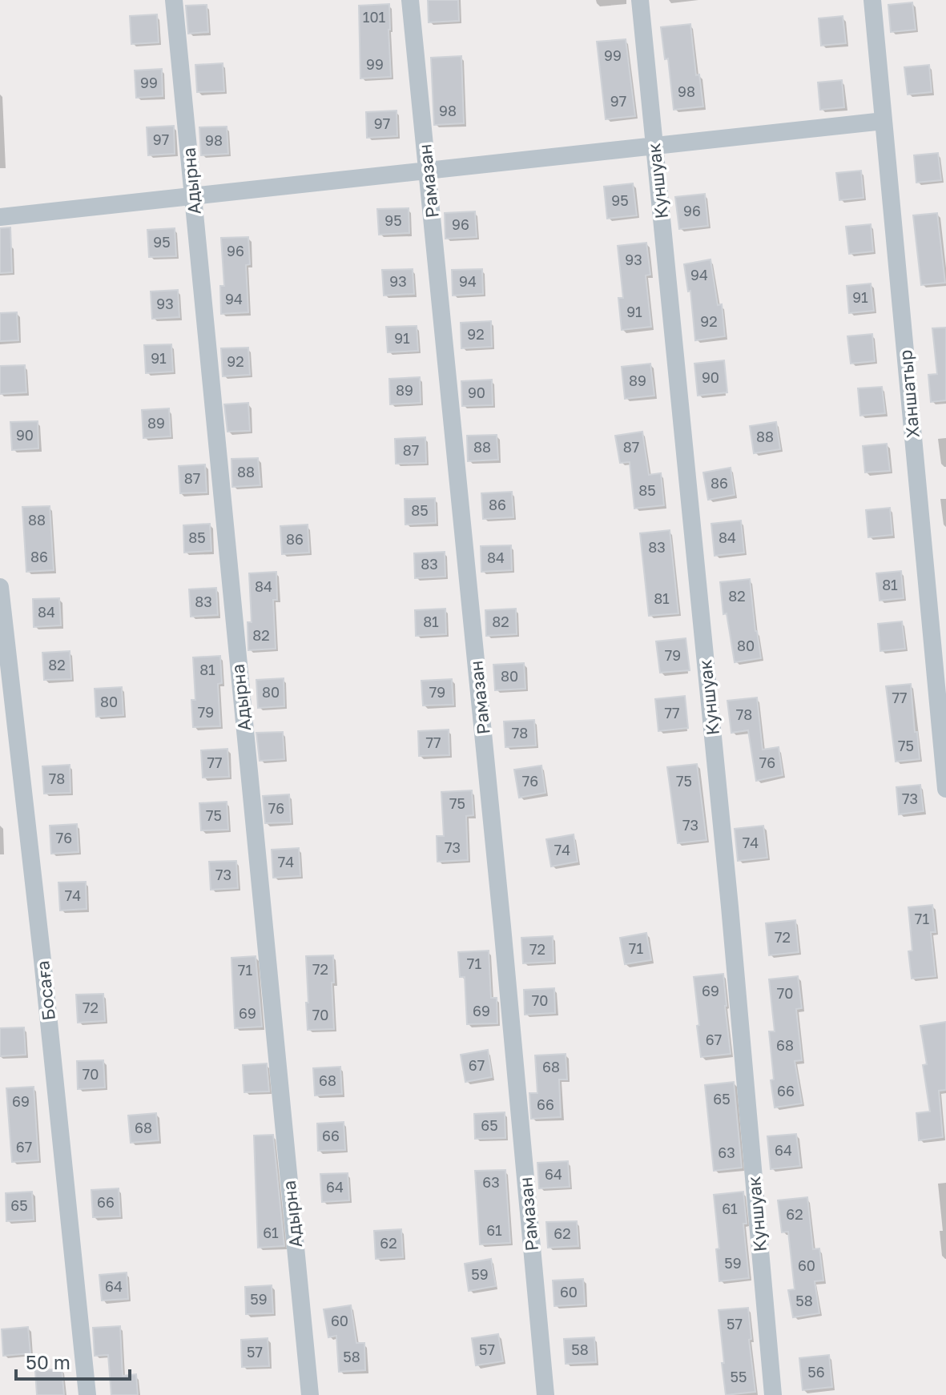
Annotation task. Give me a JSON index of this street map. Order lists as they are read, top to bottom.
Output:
{
  "streets": {
    "street": [
      "Адырна",
      "Рамазан",
      "Куншуак",
      "Ханшатыр",
      "Босаға"
    ]
  },
  "house_numbers": [
    "101",
    "99",
    "99",
    "99",
    "98",
    "97",
    "98",
    "97",
    "97",
    "98",
    "95",
    "96",
    "95",
    "96",
    "95",
    "96",
    "93",
    "94",
    "93",
    "94",
    "91",
    "94",
    "93",
    "91",
    "92",
    "92",
    "91",
    "91",
    "92",
    "90",
    "89",
    "89",
    "90",
    "89",
    "90",
    "88",
    "88",
    "87",
    "87",
    "88",
    "87",
    "86",
    "85",
    "86",
    "85",
    "88",
    "85",
    "84",
    "86",
    "83",
    "86",
    "84",
    "83",
    "81",
    "84",
    "82",
    "81",
    "83",
    "84",
    "81",
    "82",
    "82",
    "80",
    "79",
    "82",
    "81",
    "80",
    "80",
    "79",
    "77",
    "80",
    "79",
    "77",
    "78",
    "78",
    "77",
    "75",
    "77",
    "76",
    "78",
    "76",
    "75",
    "73",
    "75",
    "76",
    "75",
    "73",
    "76",
    "74",
    "73",
    "74",
    "74",
    "73",
    "74",
    "71",
    "72",
    "71",
    "72",
    "71",
    "72",
    "71",
    "69",
    "70",
    "70",
    "72",
    "69",
    "69",
    "70",
    "67",
    "68",
    "67",
    "68",
    "70",
    "68",
    "66",
    "65",
    "69",
    "66",
    "65",
    "68",
    "66",
    "67",
    "64",
    "63",
    "64",
    "63",
    "64",
    "66",
    "65",
    "61",
    "62",
    "61",
    "61",
    "62",
    "62",
    "59",
    "60",
    "59",
    "64",
    "60",
    "59",
    "58",
    "60",
    "57",
    "57",
    "58",
    "57",
    "58",
    "56",
    "55"
  ],
  "scale_bar": "50 m"
}
